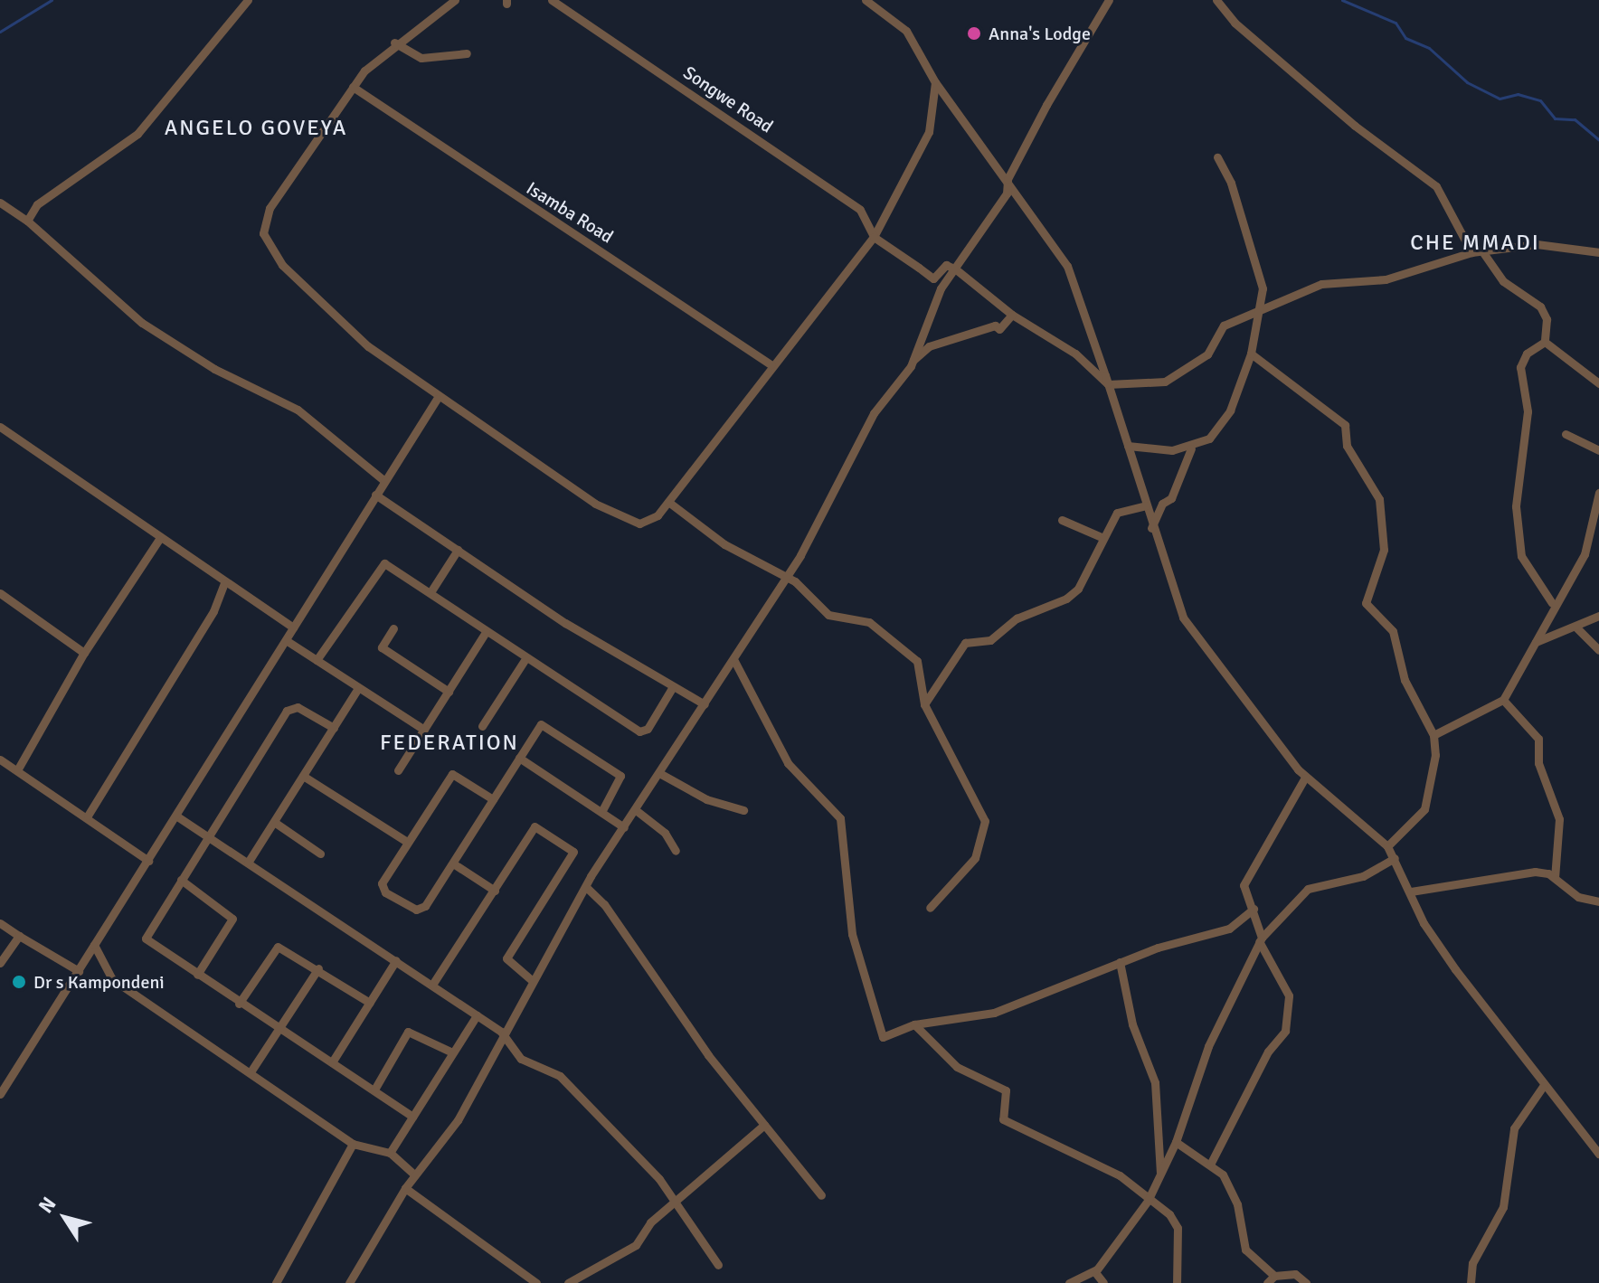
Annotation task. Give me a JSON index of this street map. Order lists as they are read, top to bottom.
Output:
{
  "streets": {
    "street": ["Songwe Road", "Isamba Road"]
  },
  "districts": ["ANGELO GOVEYA", "CHE MMADI", "FEDERATION"],
  "places": ["Anna's Lodge", "Dr s Kampondeni"],
  "north": "top left"
}
